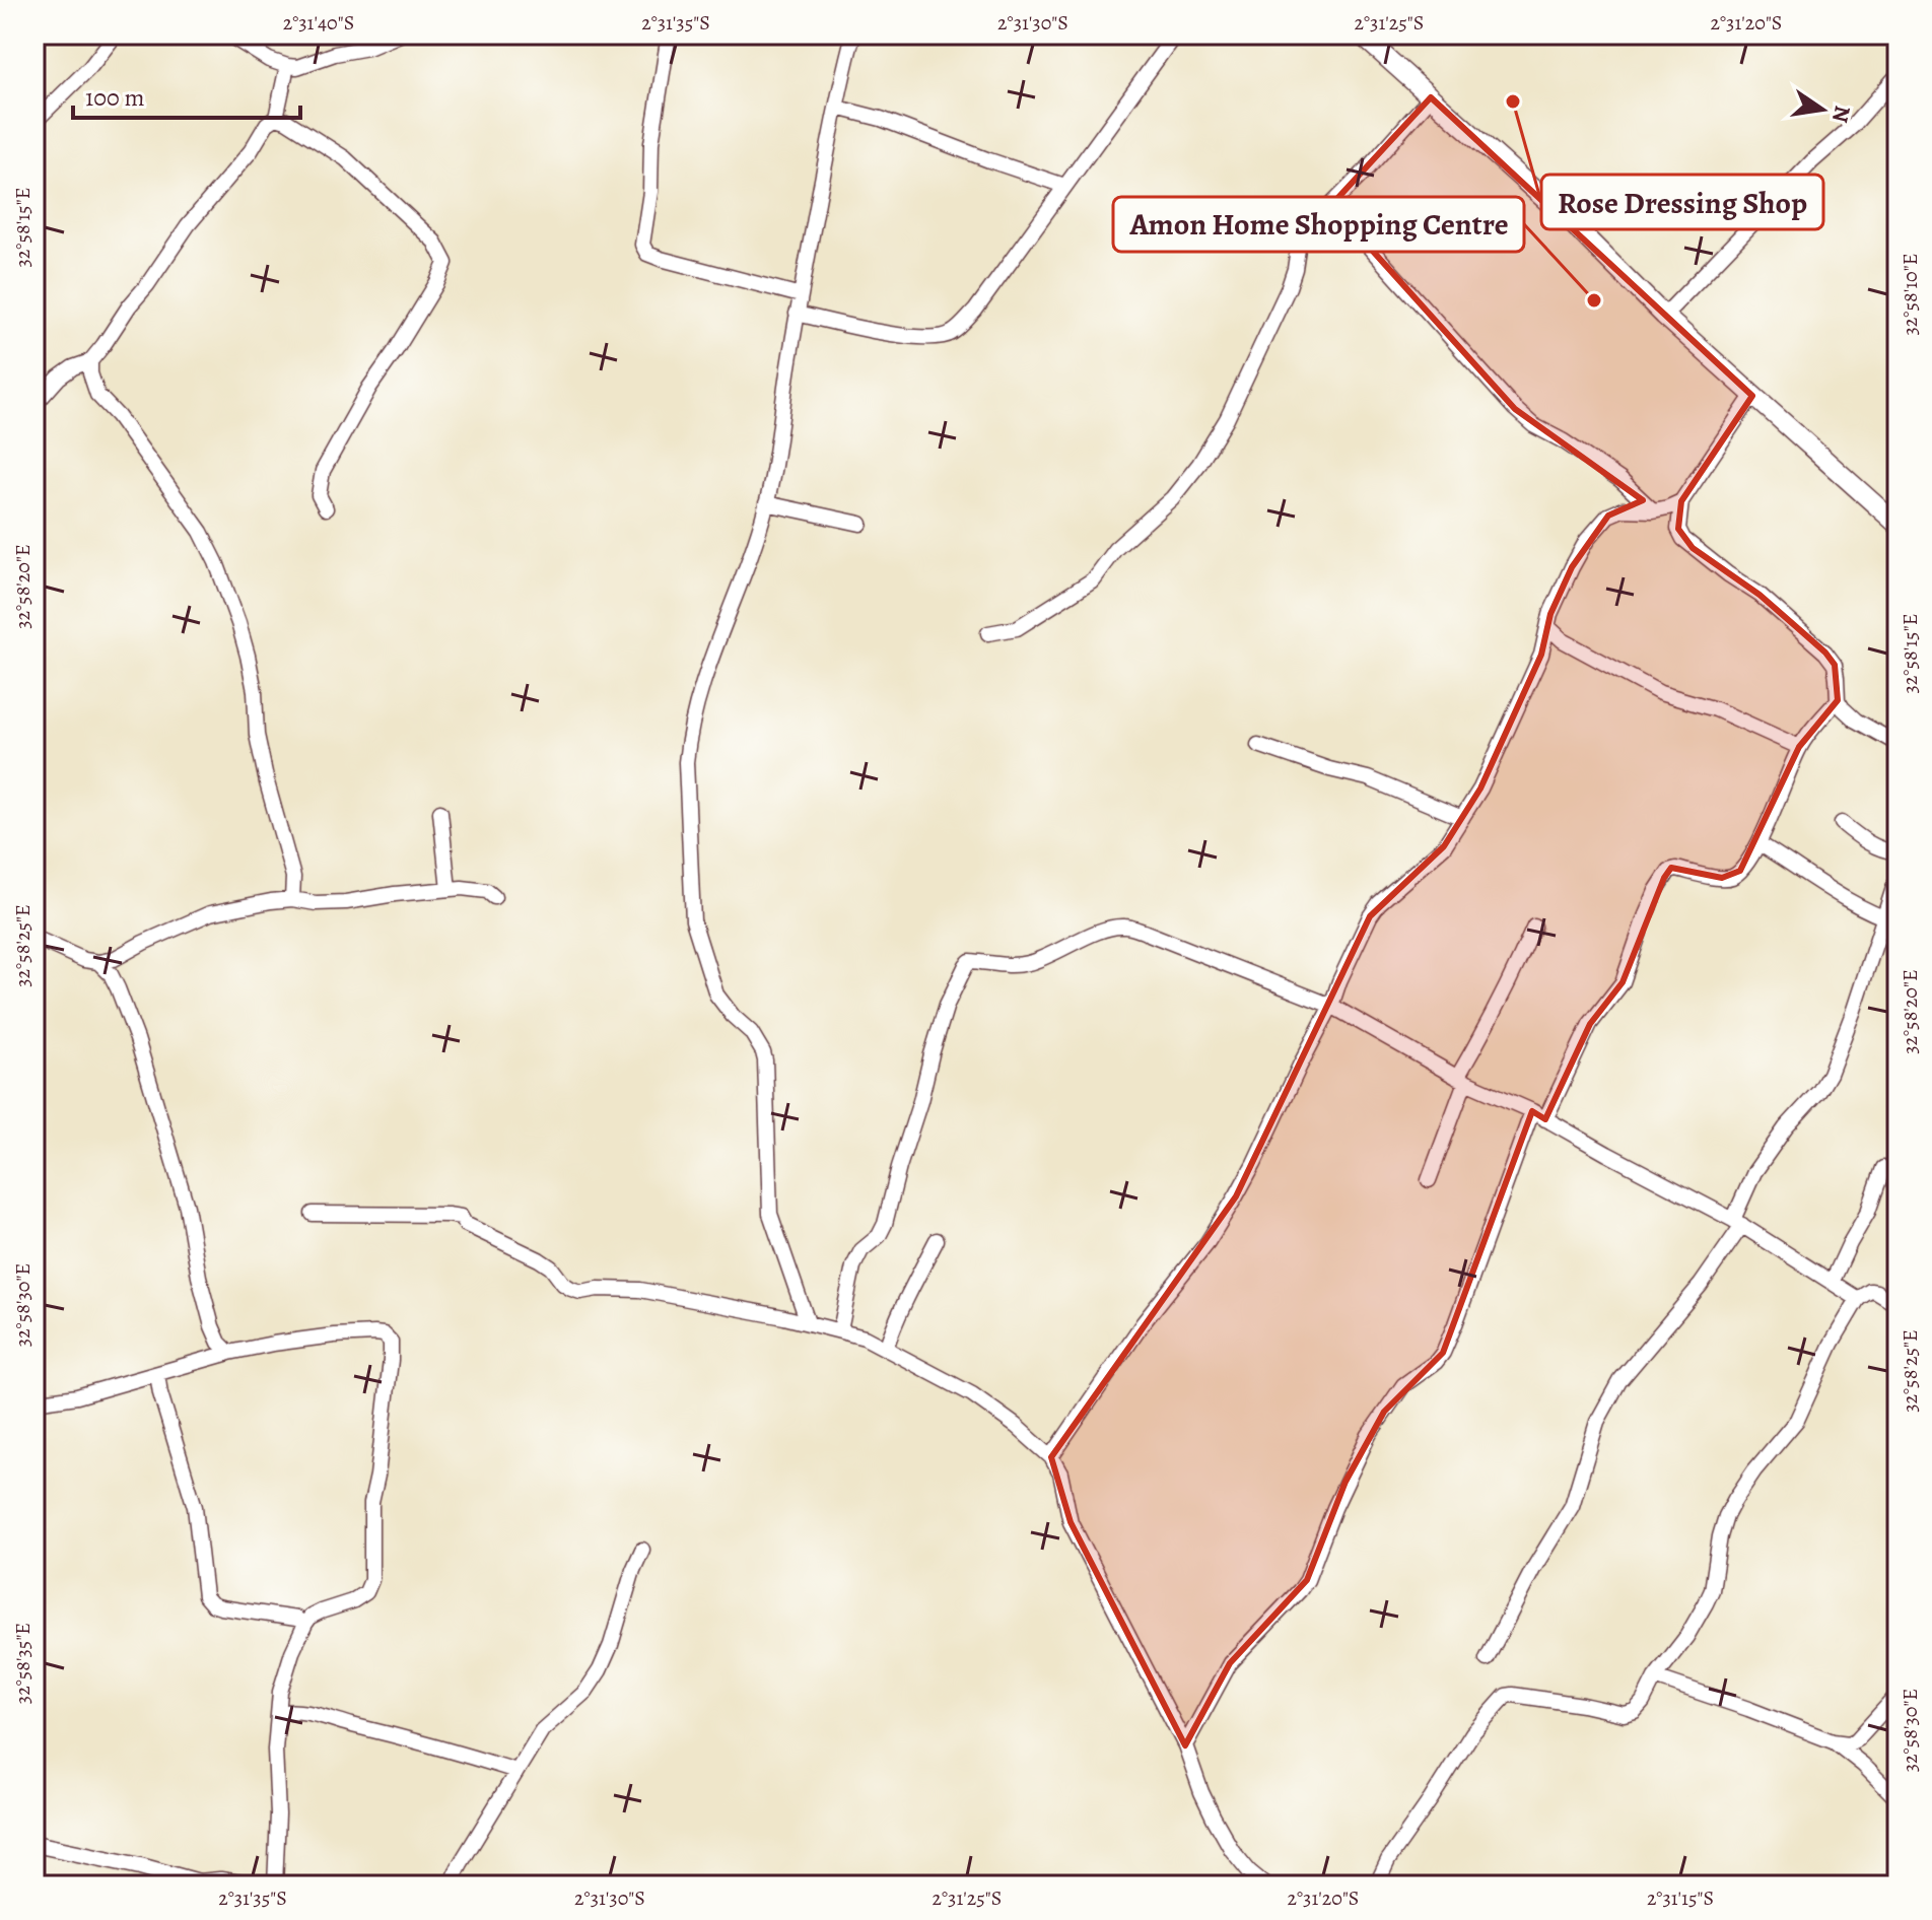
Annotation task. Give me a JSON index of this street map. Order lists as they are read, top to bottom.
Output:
{
  "places": ["Rose Dressing Shop", "Amon Home Shopping Centre"],
  "scale_bar": "100 m",
  "north": "right",
  "coordinates": [
    "2°31'40\"S",
    "2°31'35\"S",
    "2°31'30\"S",
    "2°31'25\"S",
    "2°31'20\"S",
    "32°58'15\"E",
    "32°58'10\"E",
    "32°58'20\"E",
    "32°58'25\"E",
    "32°58'30\"E",
    "32°58'35\"E",
    "2°31'15\"S"
  ]
}
